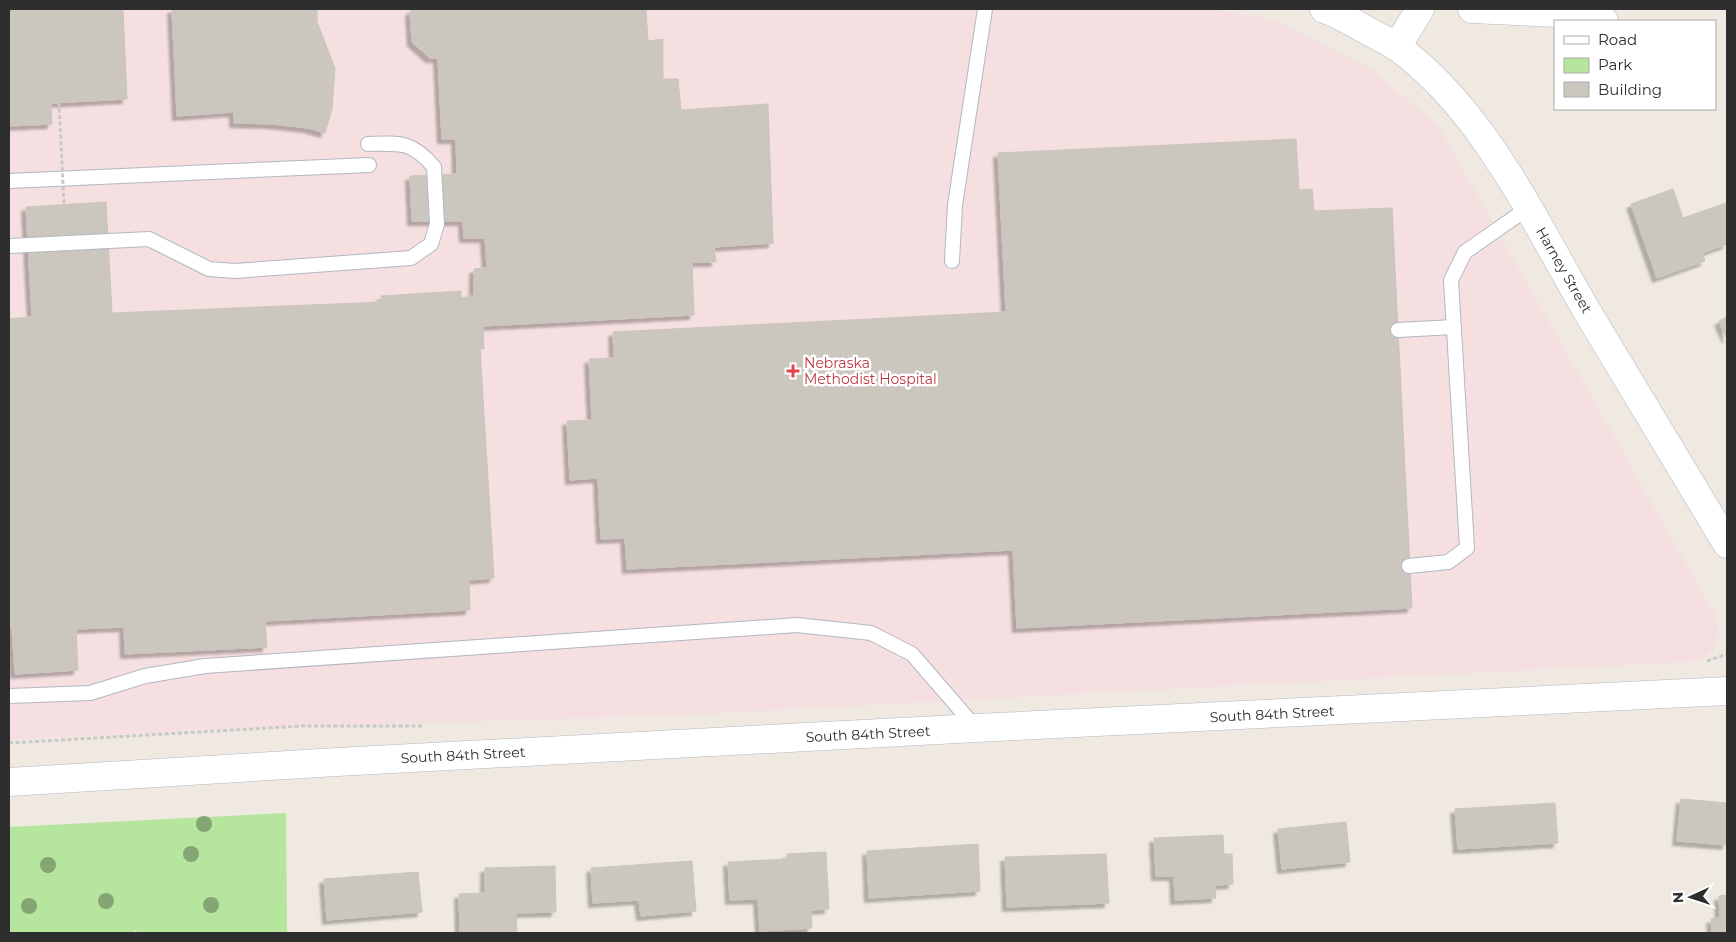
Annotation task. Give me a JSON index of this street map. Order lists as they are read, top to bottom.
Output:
{
  "streets": {
    "main road": ["Harney Street", "South 84th Street"]
  },
  "places": {
    "health": ["Nebraska Methodist Hospital"]
  },
  "legend": ["Road", "Park", "Building"],
  "north": "left"
}
